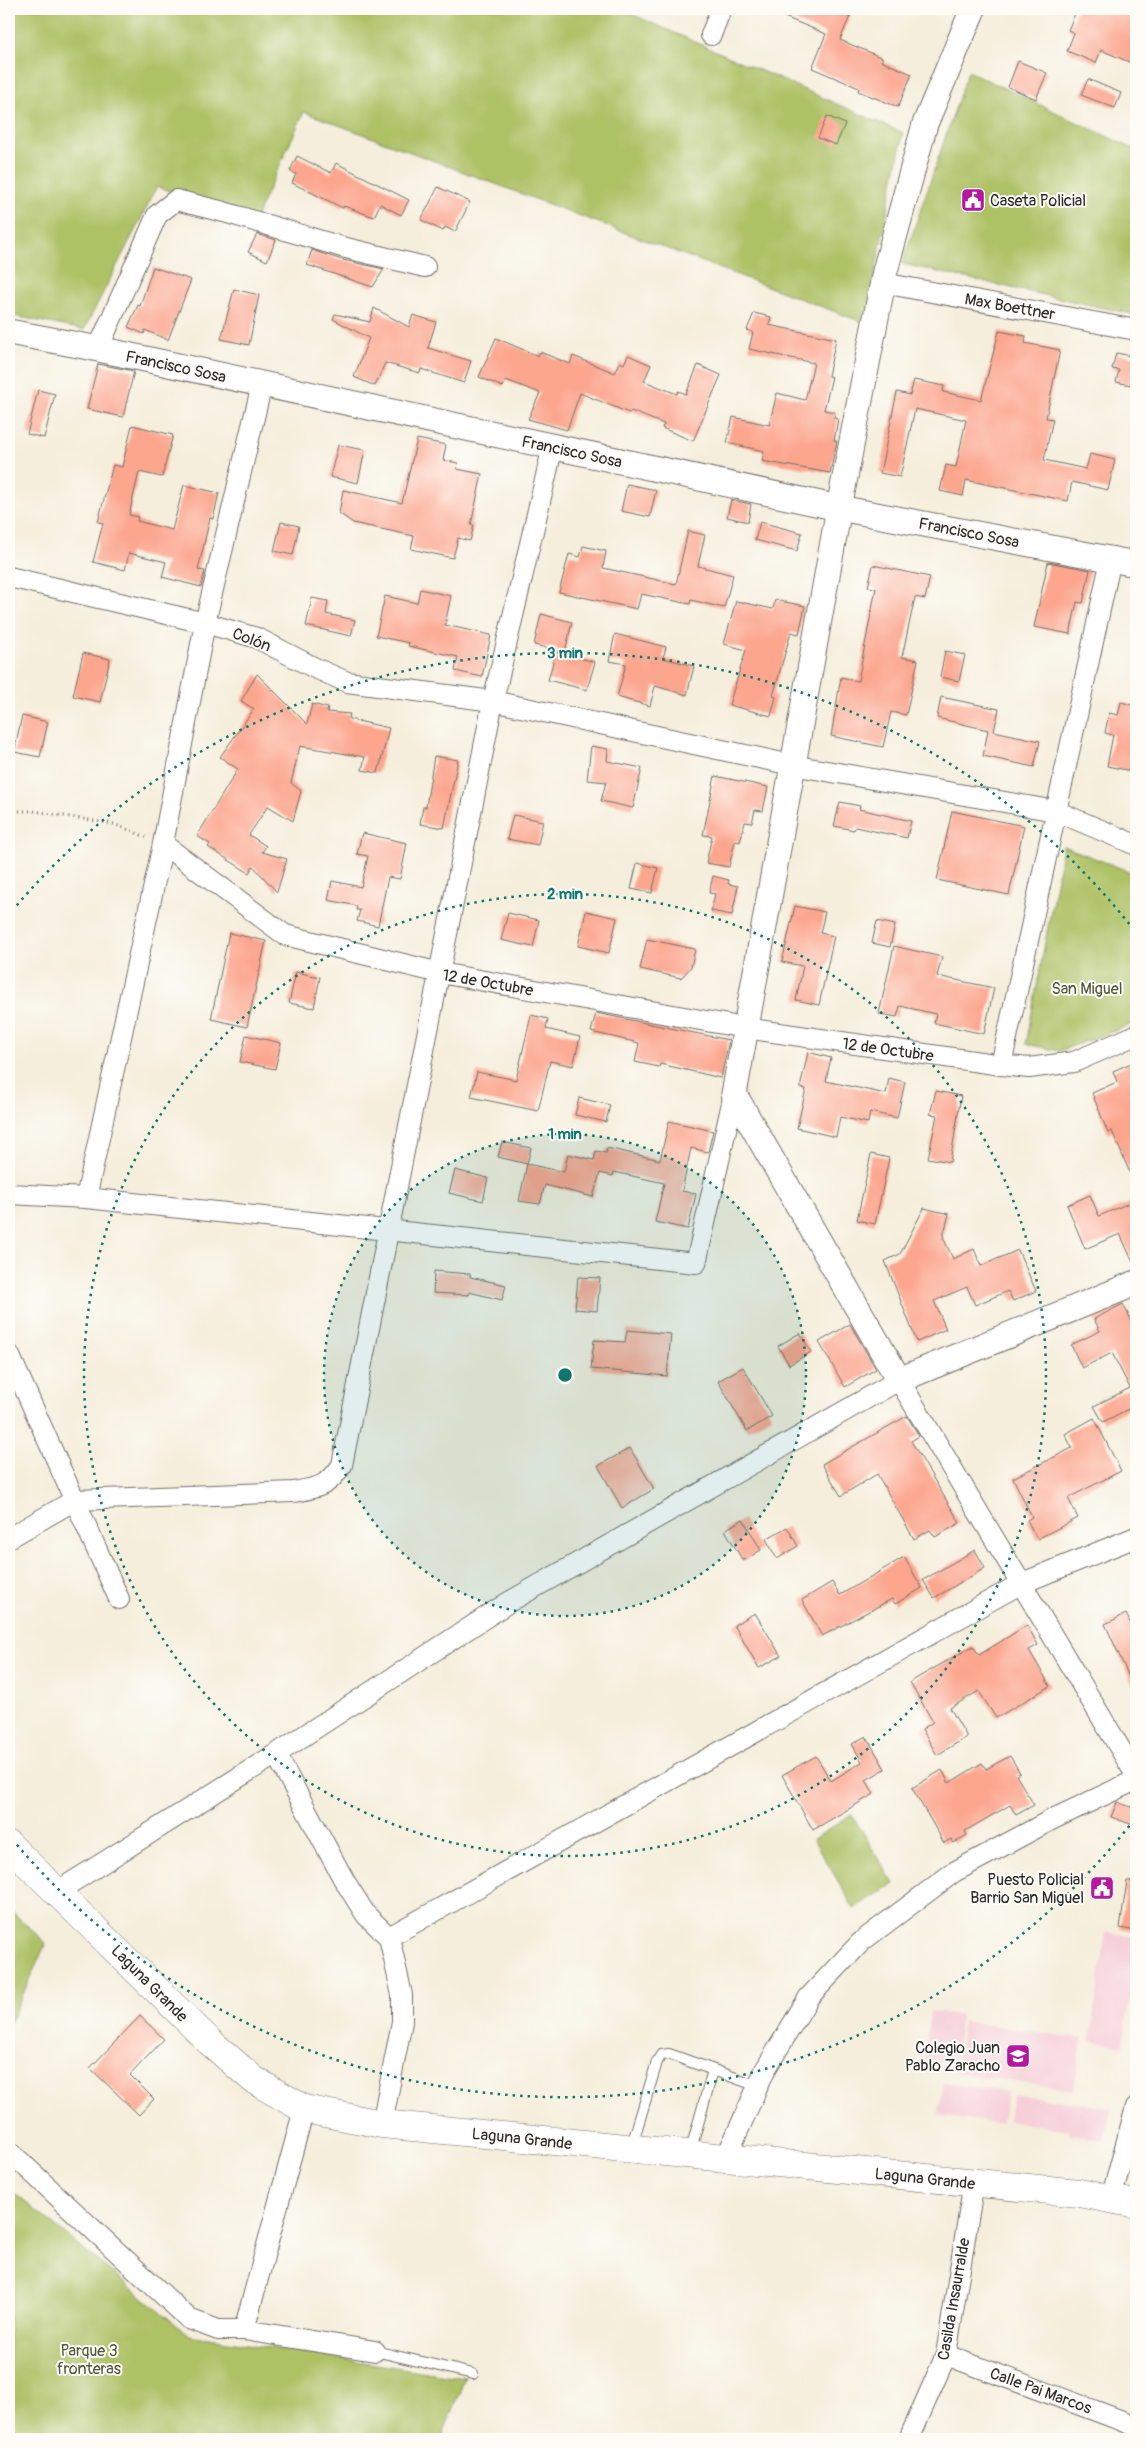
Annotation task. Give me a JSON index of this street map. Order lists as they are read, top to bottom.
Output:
{
  "streets": {
    "main road": ["Laguna Grande"],
    "street": [
      "Max Boettner",
      "Francisco Sosa",
      "Colón",
      "12 de Octubre",
      "Casilda Insaurralde",
      "Calle Pai Marcos"
    ]
  },
  "crossings": [
    ["Laguna Grande", "Casilda Insaurralde"],
    ["Casilda Insaurralde", "Calle Pai Marcos"]
  ],
  "parks": ["San Miguel", "Parque 3 fronteras"],
  "places": {
    "public building": ["Caseta Policial", "Puesto Policial Barrio San Miguel"],
    "school or university": ["Colegio Juan Pablo Zaracho"]
  },
  "rings": ["3 min", "2 min", "1 min"]
}
